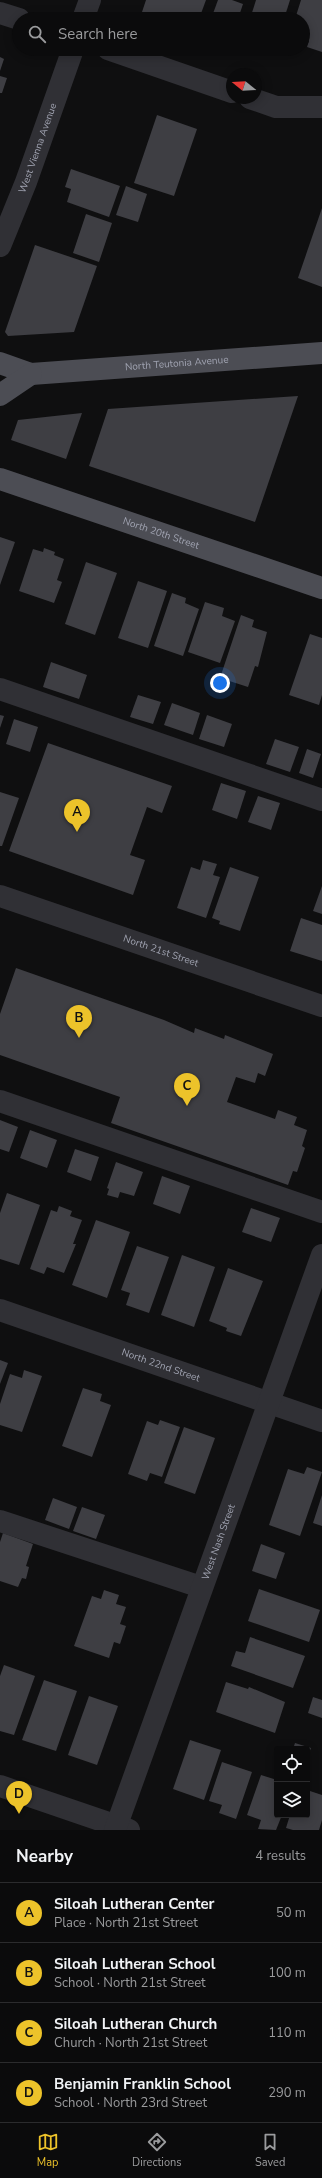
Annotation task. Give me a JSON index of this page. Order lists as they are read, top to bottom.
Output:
{
  "streets": {
    "main road": ["North Teutonia Avenue", "North 20th Street"],
    "street": [
      "West Vienna Avenue",
      "North 21st Street",
      "North 22nd Street",
      "West Nash Street"
    ]
  },
  "crossings": [
    ["North 22nd Street", "West Nash Street"]
  ],
  "north": "left",
  "page": {
    "search": "Search here",
    "pins": [
      "A",
      "B",
      "C",
      "D"
    ],
    "heading": ["Nearby", "4 results"],
    "list": [
      {
        "mark": "A",
        "name": "Siloah Lutheran Center",
        "note": "Place · North 21st Street",
        "value": "50 m"
      },
      {
        "mark": "B",
        "name": "Siloah Lutheran School",
        "note": "School · North 21st Street",
        "value": "100 m"
      },
      {
        "mark": "C",
        "name": "Siloah Lutheran Church",
        "note": "Church · North 21st Street",
        "value": "110 m"
      },
      {
        "mark": "D",
        "name": "Benjamin Franklin School",
        "note": "School · North 23rd Street",
        "value": "290 m"
      }
    ],
    "nav": ["Map", "Directions", "Saved"]
  }
}
